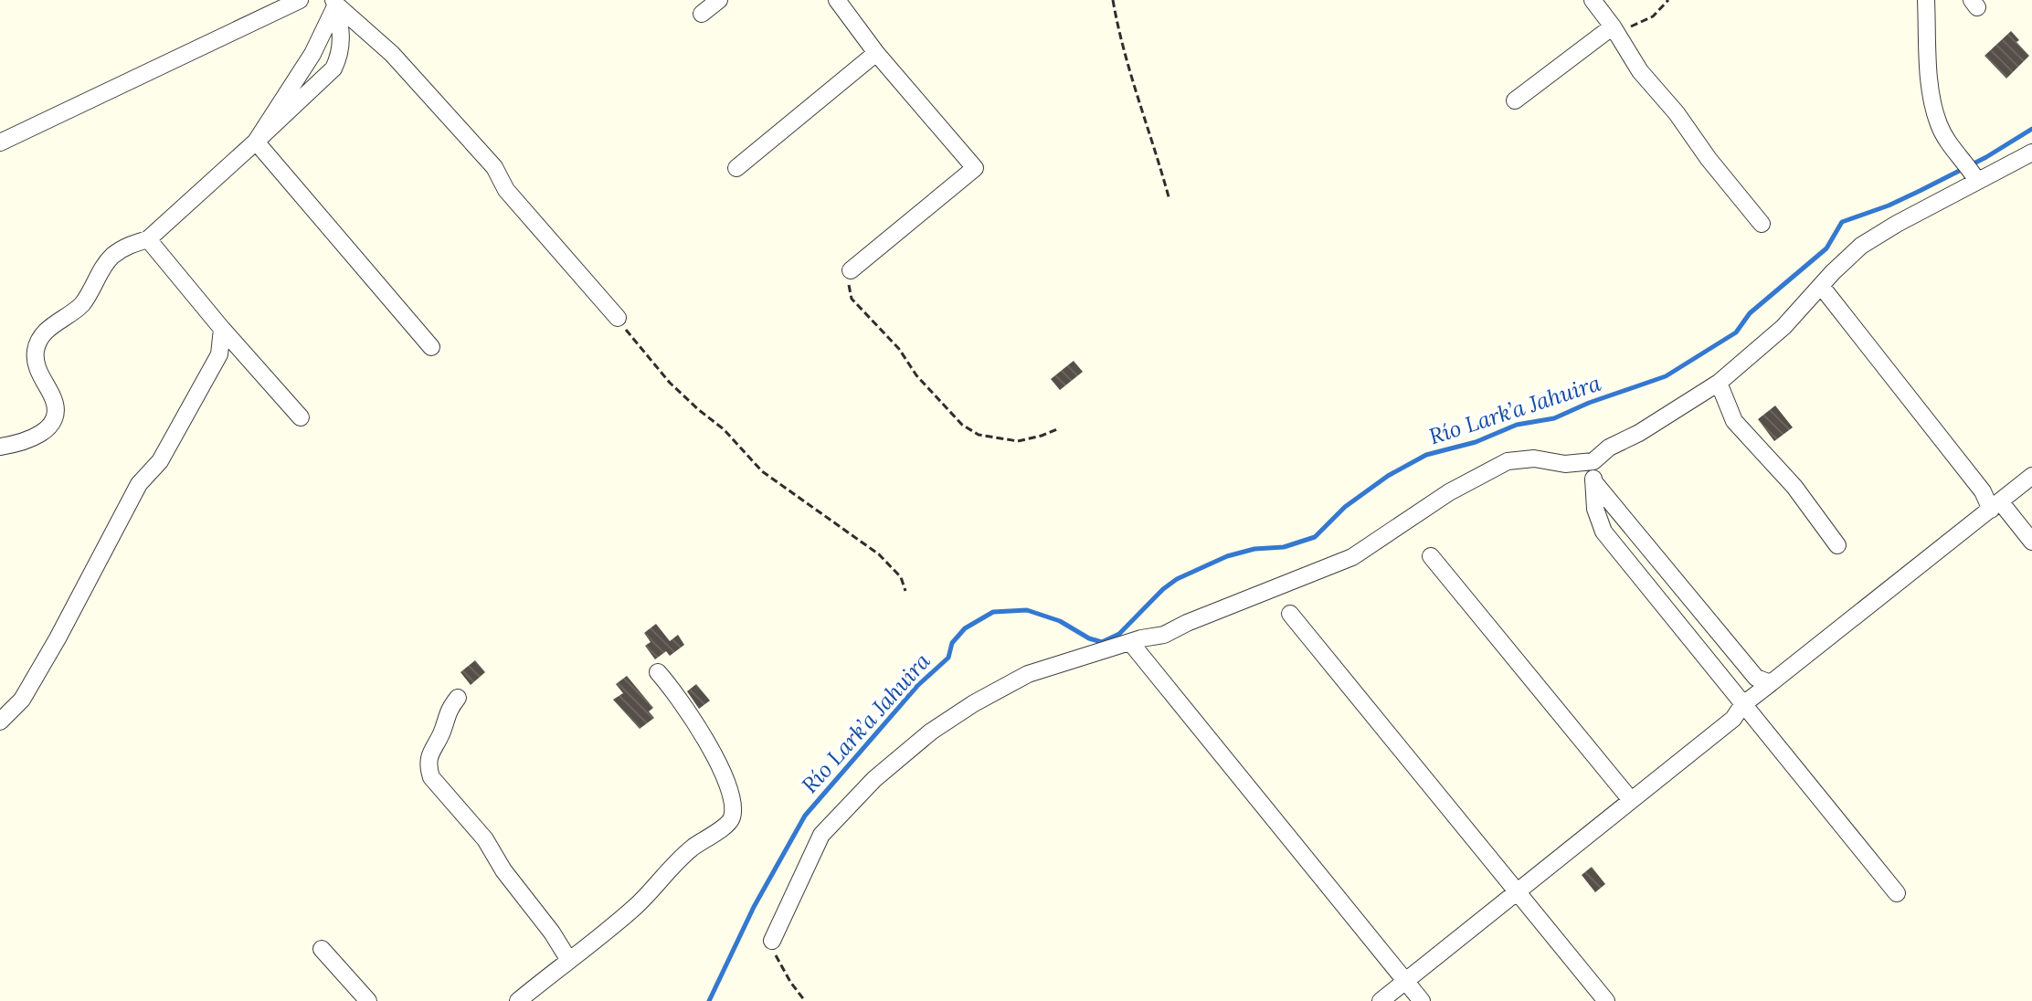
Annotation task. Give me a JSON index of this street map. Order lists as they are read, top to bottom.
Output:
{
  "water": ["Río Lark’a Jahuira"]
}
